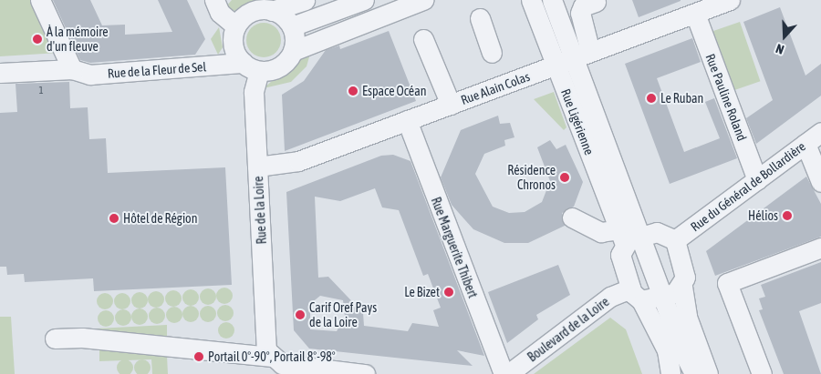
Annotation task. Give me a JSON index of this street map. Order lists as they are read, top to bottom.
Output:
{
  "streets": {
    "street": [
      "Rue de la Fleur de Sel",
      "Rue Alain Colas",
      "Rue Pauline Roland",
      "Rue Ligérienne",
      "Rue du Général de Bollardière",
      "Rue de la Loire",
      "Rue Marguerite Thibert",
      "Boulevard de la Loire"
    ]
  },
  "crossings": [
    ["Rue de la Fleur de Sel", "Rue de la Loire"],
    ["Rue Alain Colas", "Rue Pauline Roland"],
    ["Rue Alain Colas", "Rue Ligérienne"],
    ["Rue Alain Colas", "Rue de la Loire"],
    ["Rue Alain Colas", "Rue Marguerite Thibert"],
    ["Rue Pauline Roland", "Rue du Général de Bollardière"]
  ],
  "places": [
    "À la mémoire d'un fleuve",
    "Espace Océan",
    "Le Ruban",
    "Résidence Chronos",
    "Hélios",
    "Hôtel de Région",
    "Le Bizet",
    "Carif Oref Pays de la Loire",
    "Portail 0°-90°, Portail 8°-98°"
  ],
  "house_numbers": ["1"],
  "north": "bottom"
}
